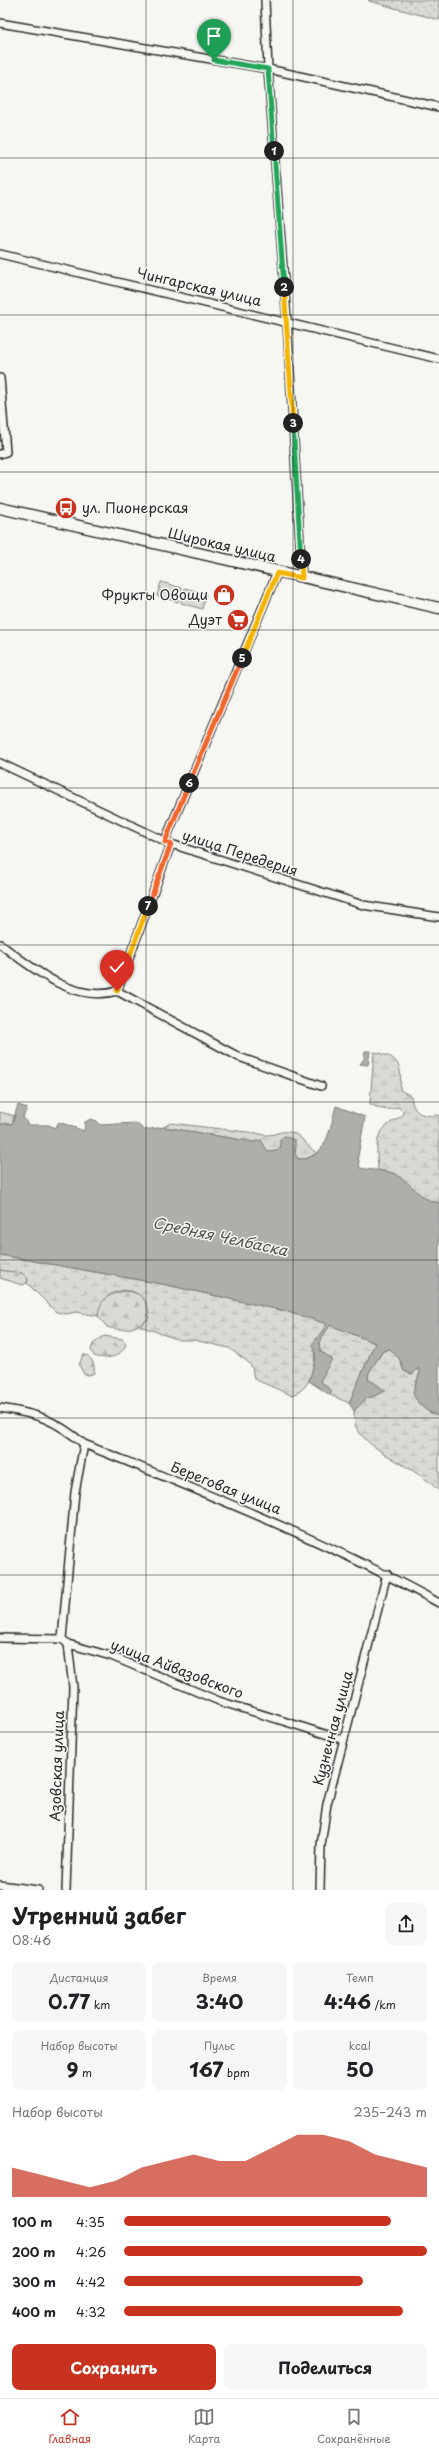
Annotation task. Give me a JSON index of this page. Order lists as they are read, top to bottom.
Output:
{
  "streets": {
    "street": [
      "Чингарская улица",
      "Широкая улица",
      "улица Передерия",
      "Береговая улица",
      "улица Айвазовского",
      "Кузнечная улица",
      "Азовская улица"
    ]
  },
  "crossings": [
    ["Береговая улица", "Кузнечная улица"],
    ["Береговая улица", "Азовская улица"],
    ["улица Айвазовского", "Кузнечная улица"],
    ["улица Айвазовского", "Азовская улица"]
  ],
  "water": ["Средняя Челбаска"],
  "places": {
    "bus stop": ["ул. Пионерская"],
    "shop": ["Фрукты Овощи"],
    "supermarket": ["Дуэт"]
  },
  "page": {
    "pins": [
      "1",
      "2",
      "3",
      "4",
      "5",
      "6",
      "7"
    ],
    "heading": ["Утренний забег", "08:46"],
    "stats": [
      ["Дистанция", "0.77 km"],
      ["Время", "3:40"],
      ["Темп", "4:46 /km"],
      ["Набор высоты", "9 m"],
      ["Пульс", "167 bpm"],
      ["kcal", "50"]
    ],
    "chart": ["Набор высоты", "235–243 m"],
    "list": [
      {
        "name": "100 m",
        "note": "4:35"
      },
      {
        "name": "200 m",
        "note": "4:26"
      },
      {
        "name": "300 m",
        "note": "4:42"
      },
      {
        "name": "400 m",
        "note": "4:32"
      }
    ],
    "buttons": ["Сохранить", "Поделиться"],
    "tabs": ["Главная", "Карта", "Сохранённые"]
  }
}
